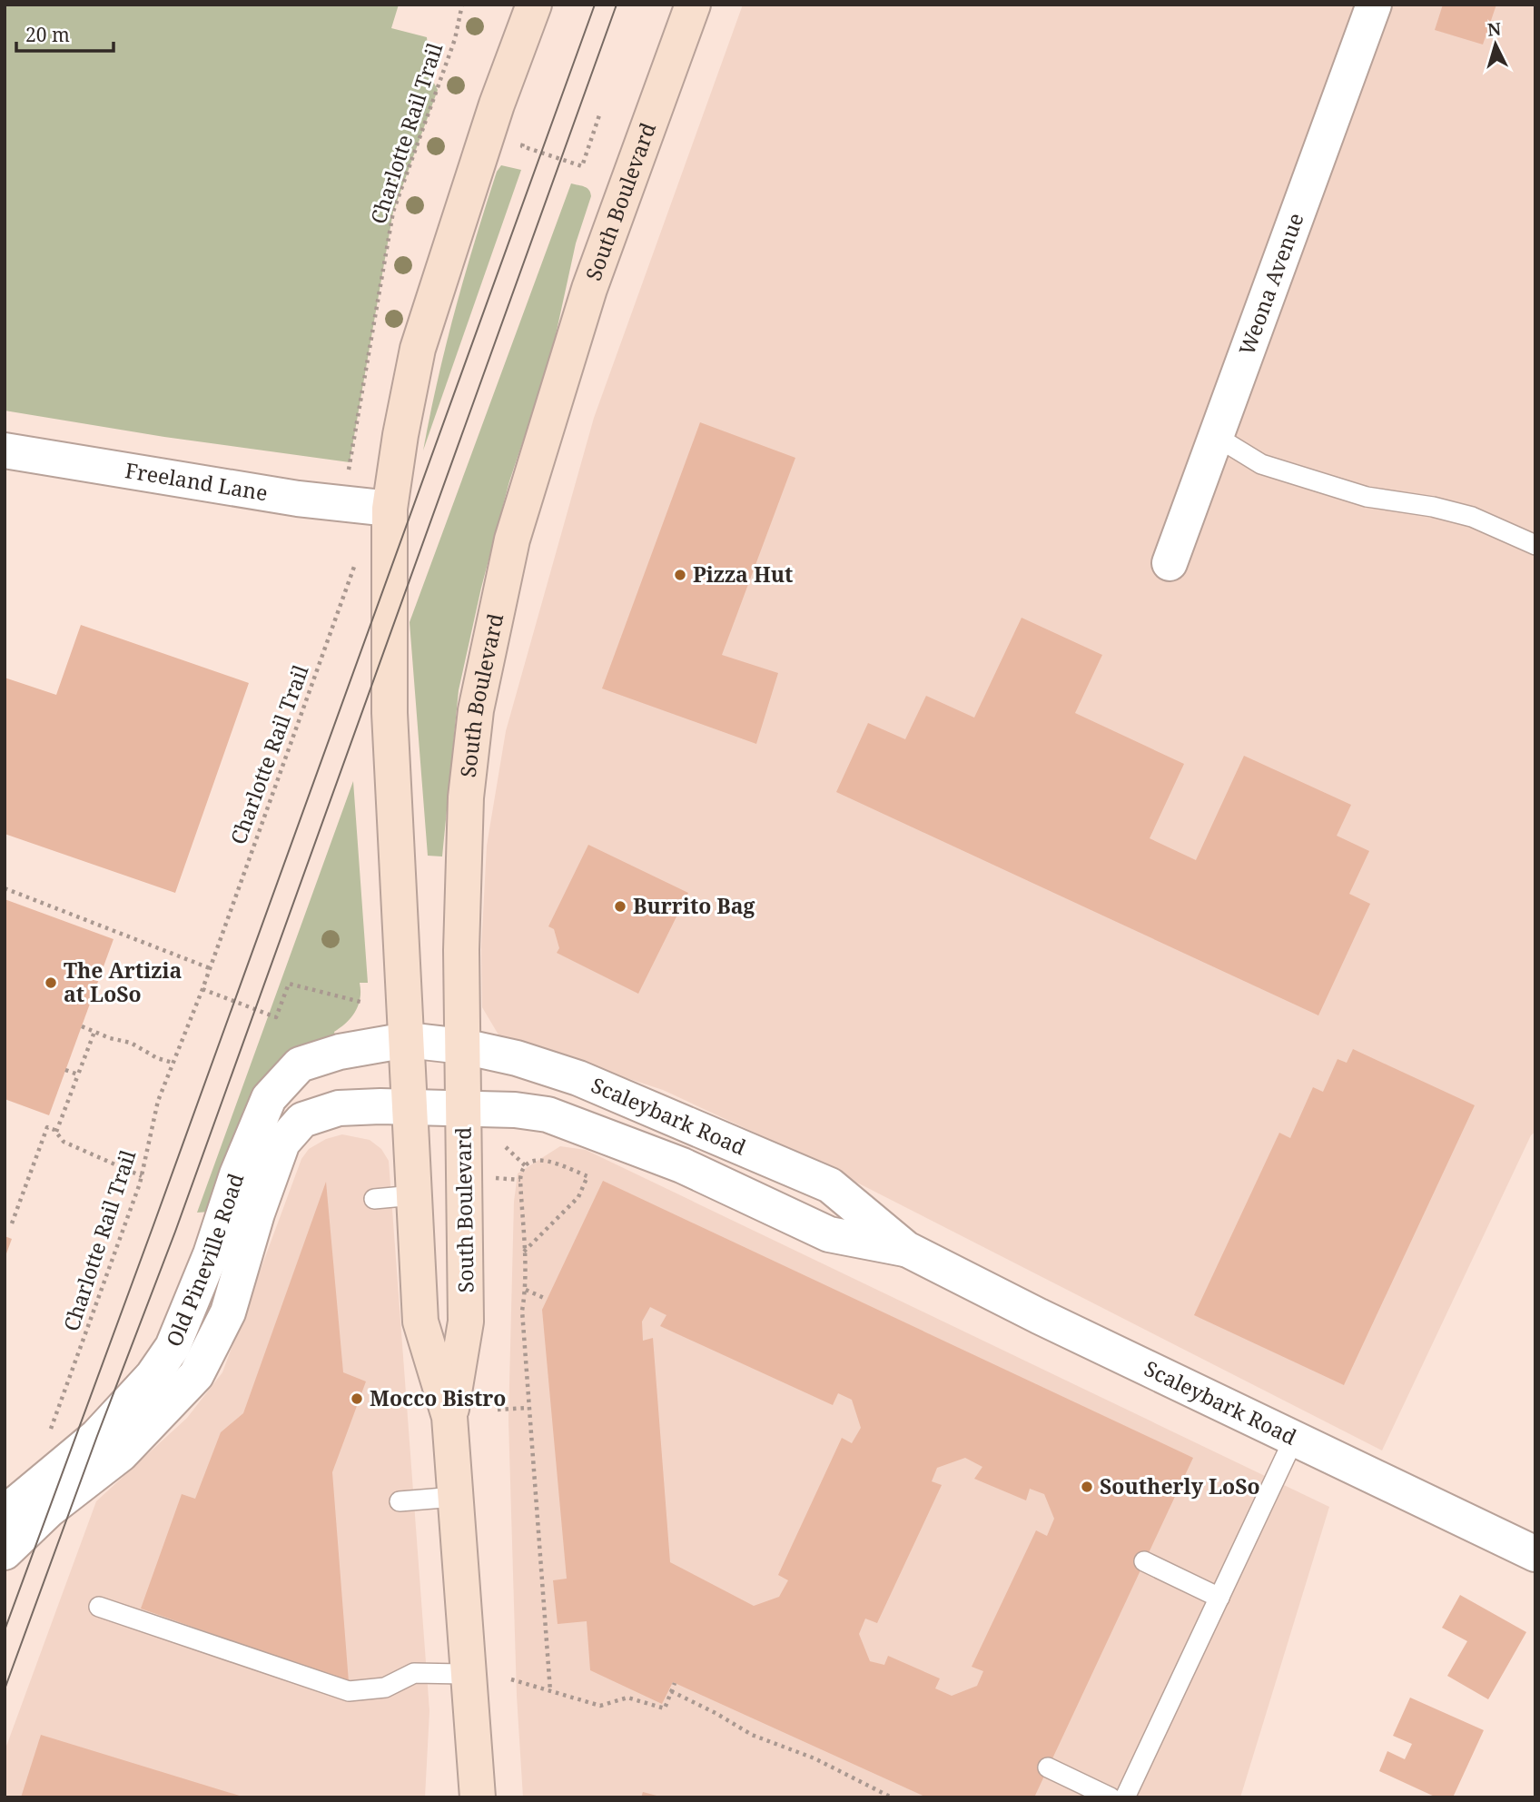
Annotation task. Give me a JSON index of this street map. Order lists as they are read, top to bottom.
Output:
{
  "streets": {
    "main road": ["South Boulevard"],
    "street": [
      "Weona Avenue",
      "Freeland Lane",
      "Scaleybark Road",
      "Old Pineville Road"
    ],
    "path": ["Charlotte Rail Trail"]
  },
  "crossings": [
    ["Charlotte Rail Trail", "Freeland Lane"],
    ["South Boulevard", "Freeland Lane"],
    ["South Boulevard", "Scaleybark Road"],
    ["South Boulevard", "Old Pineville Road"],
    ["Scaleybark Road", "Old Pineville Road"]
  ],
  "places": [
    "Pizza Hut",
    "Burrito Bag",
    "The Artizia at LoSo",
    "Mocco Bistro",
    "Southerly LoSo"
  ],
  "scale_bar": "20 m",
  "north": "top"
}
